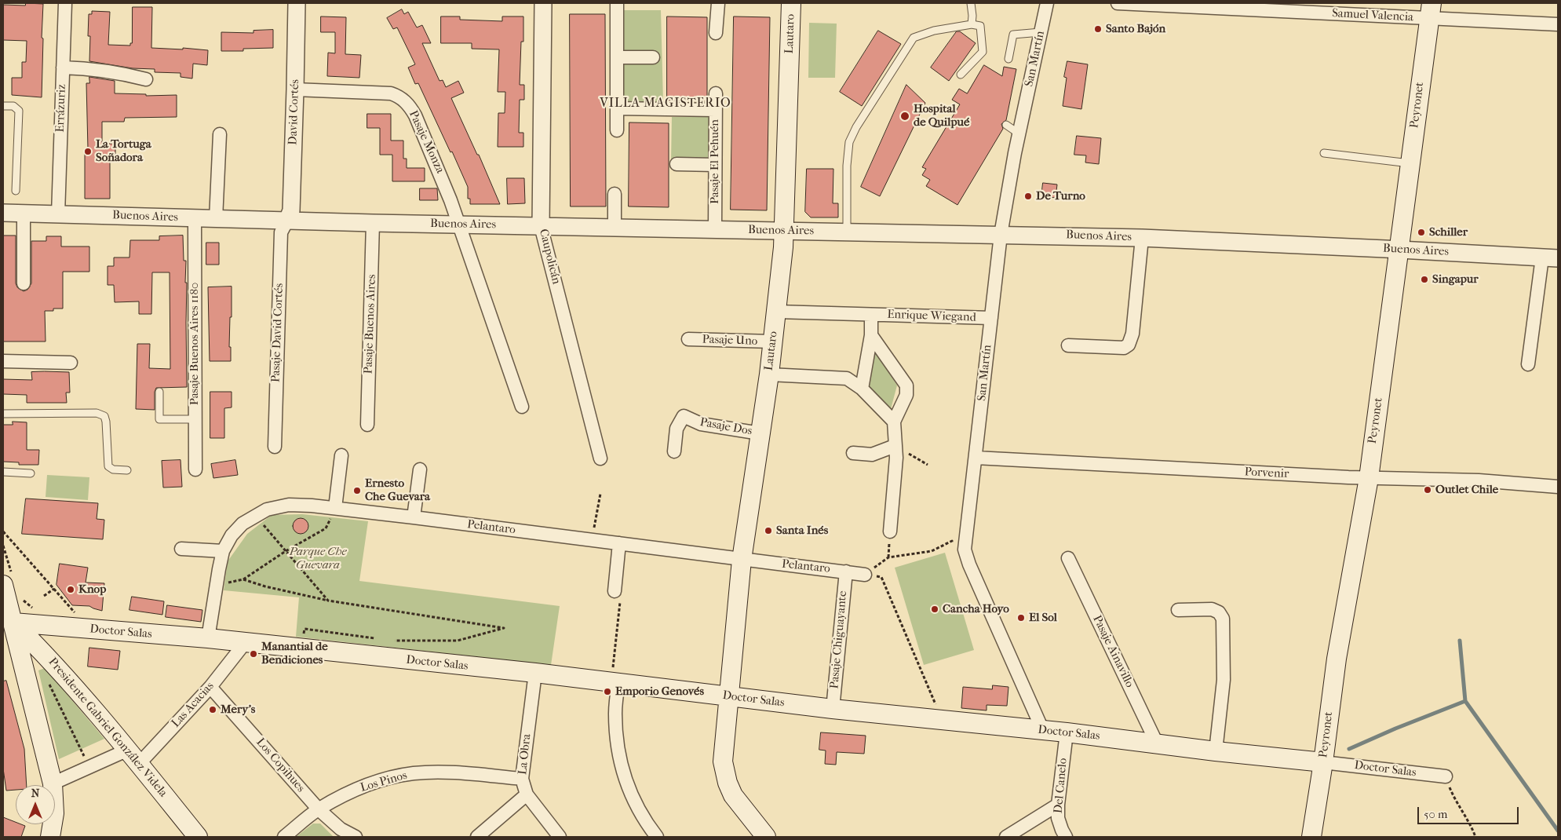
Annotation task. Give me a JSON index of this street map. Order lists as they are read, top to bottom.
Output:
{
  "streets": {
    "main road": [
      "Lautaro",
      "Peyronet",
      "Doctor Salas",
      "Presidente Gabriel González Videla"
    ],
    "street": [
      "Samuel Valencia",
      "San Martín",
      "Errázuriz",
      "David Cortés",
      "Pasaje Monza",
      "Pasaje El Pehuén",
      "Buenos Aires",
      "Caupolicán",
      "Enrique Wiegand",
      "Pasaje Buenos Aires",
      "Pasaje David Cortés",
      "Pasaje Uno",
      "Pasaje Buenos Aires 1180",
      "Pasaje Dos",
      "Porvenir",
      "Pelantaro",
      "Pasaje Chiguayante",
      "Pasaje Ainavillo",
      "Las Acacias",
      "La Obra",
      "Los Copihues",
      "Los Pinos",
      "Del Canelo"
    ]
  },
  "crossings": [
    ["Samuel Valencia", "Peyronet"],
    ["Lautaro", "Buenos Aires"],
    ["Lautaro", "Enrique Wiegand"],
    ["Lautaro", "Pasaje Uno"],
    ["Lautaro", "Pasaje Dos"],
    ["Lautaro", "Pelantaro"],
    ["Lautaro", "Doctor Salas"],
    ["San Martín", "Buenos Aires"],
    ["San Martín", "Enrique Wiegand"],
    ["San Martín", "Porvenir"],
    ["San Martín", "Doctor Salas"],
    ["Peyronet", "Buenos Aires"],
    ["Peyronet", "Porvenir"],
    ["Peyronet", "Doctor Salas"],
    ["Errázuriz", "Buenos Aires"],
    ["David Cortés", "Pasaje Monza"],
    ["David Cortés", "Buenos Aires"],
    ["David Cortés", "Pasaje David Cortés"],
    ["Pasaje Monza", "Buenos Aires"],
    ["Pasaje El Pehuén", "Buenos Aires"],
    ["Buenos Aires", "Caupolicán"],
    ["Buenos Aires", "Pasaje Buenos Aires"],
    ["Buenos Aires", "Pasaje David Cortés"],
    ["Buenos Aires", "Pasaje Buenos Aires 1180"],
    ["Pelantaro", "Doctor Salas"],
    ["Pelantaro", "Pasaje Chiguayante"],
    ["Doctor Salas", "Pasaje Chiguayante"],
    ["Doctor Salas", "Pasaje Ainavillo"],
    ["Doctor Salas", "Las Acacias"],
    ["Doctor Salas", "Presidente Gabriel González Videla"],
    ["Doctor Salas", "La Obra"],
    ["Doctor Salas", "Del Canelo"],
    ["Las Acacias", "Presidente Gabriel González Videla"],
    ["Las Acacias", "Los Copihues"],
    ["La Obra", "Los Pinos"],
    ["Los Copihues", "Los Pinos"]
  ],
  "districts": ["VILLA MAGISTERIO"],
  "parks": ["Parque Che Guevara"],
  "places": [
    "Santo Bajón",
    "Hospital de Quilpué",
    "La Tortuga Soñadora",
    "De Turno",
    "Schiller",
    "Singapur",
    "Outlet Chile",
    "Ernesto Che Guevara",
    "Santa Inés",
    "Knop",
    "Cancha Hoyo",
    "El Sol",
    "Manantial de Bendiciones",
    "Emporio Genovés",
    "Mery's"
  ],
  "scale_bar": "50 m",
  "north": "top"
}
